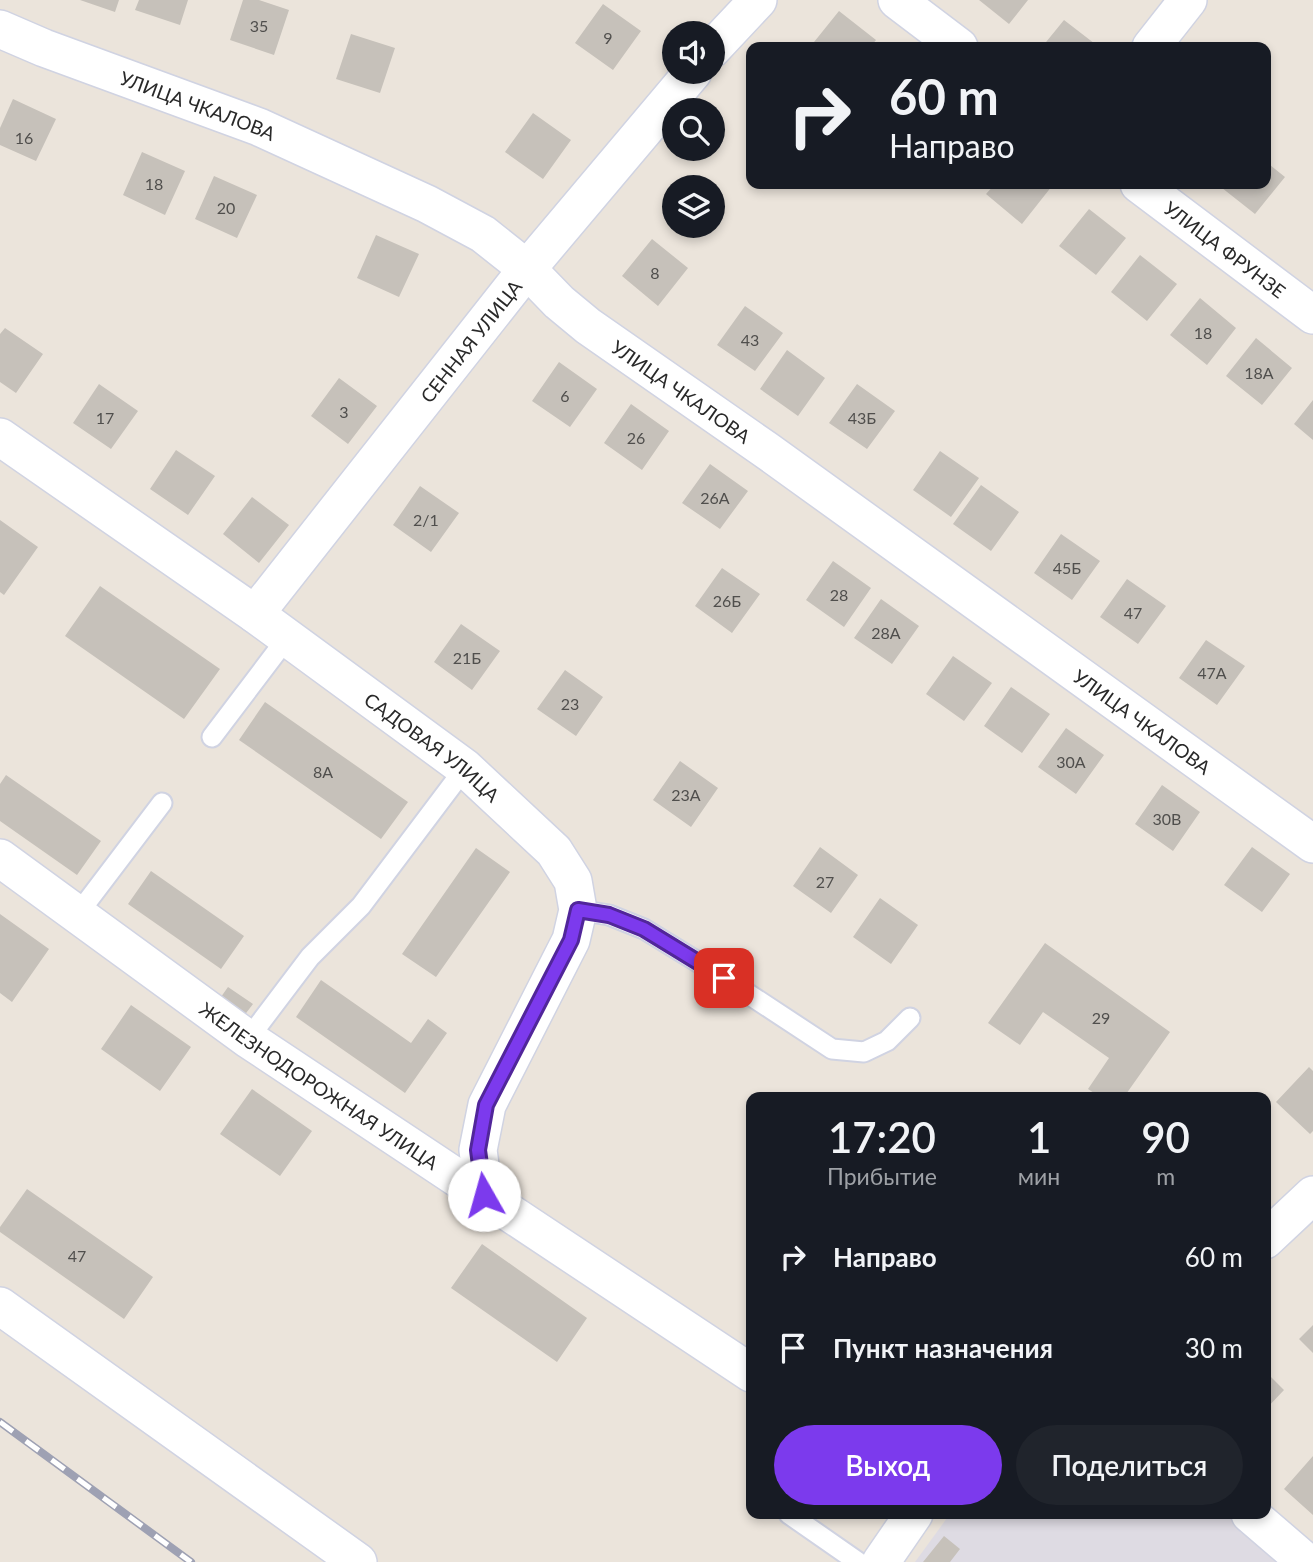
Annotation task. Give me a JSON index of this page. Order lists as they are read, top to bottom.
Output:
{
  "streets": {
    "street": [
      "УЛИЦА ЧКАЛОВА",
      "УЛИЦА ФРУНЗЕ",
      "СЕННАЯ УЛИЦА",
      "САДОВАЯ УЛИЦА",
      "ЖЕЛЕЗНОДОРОЖНАЯ УЛИЦА"
    ]
  },
  "crossings": [
    ["УЛИЦА ЧКАЛОВА", "СЕННАЯ УЛИЦА"],
    ["СЕННАЯ УЛИЦА", "САДОВАЯ УЛИЦА"],
    ["САДОВАЯ УЛИЦА", "ЖЕЛЕЗНОДОРОЖНАЯ УЛИЦА"]
  ],
  "house_numbers": [
    "35",
    "9",
    "16",
    "18",
    "20",
    "8",
    "18",
    "43",
    "18А",
    "6",
    "3",
    "17",
    "43Б",
    "26",
    "26А",
    "2/1",
    "45Б",
    "28",
    "26Б",
    "47",
    "28А",
    "21Б",
    "47А",
    "23",
    "30А",
    "8А",
    "23А",
    "30В",
    "27",
    "29",
    "47"
  ],
  "page": {
    "turn": ["60 m", "Направо"],
    "eta": [
      "17:20",
      "Прибытие",
      "1",
      "мин",
      "90",
      "m"
    ],
    "list": [
      {
        "name": "Направо",
        "value": "60 m"
      },
      {
        "name": "Пункт назначения",
        "value": "30 m"
      }
    ],
    "buttons": ["Выход", "Поделиться"]
  }
}
